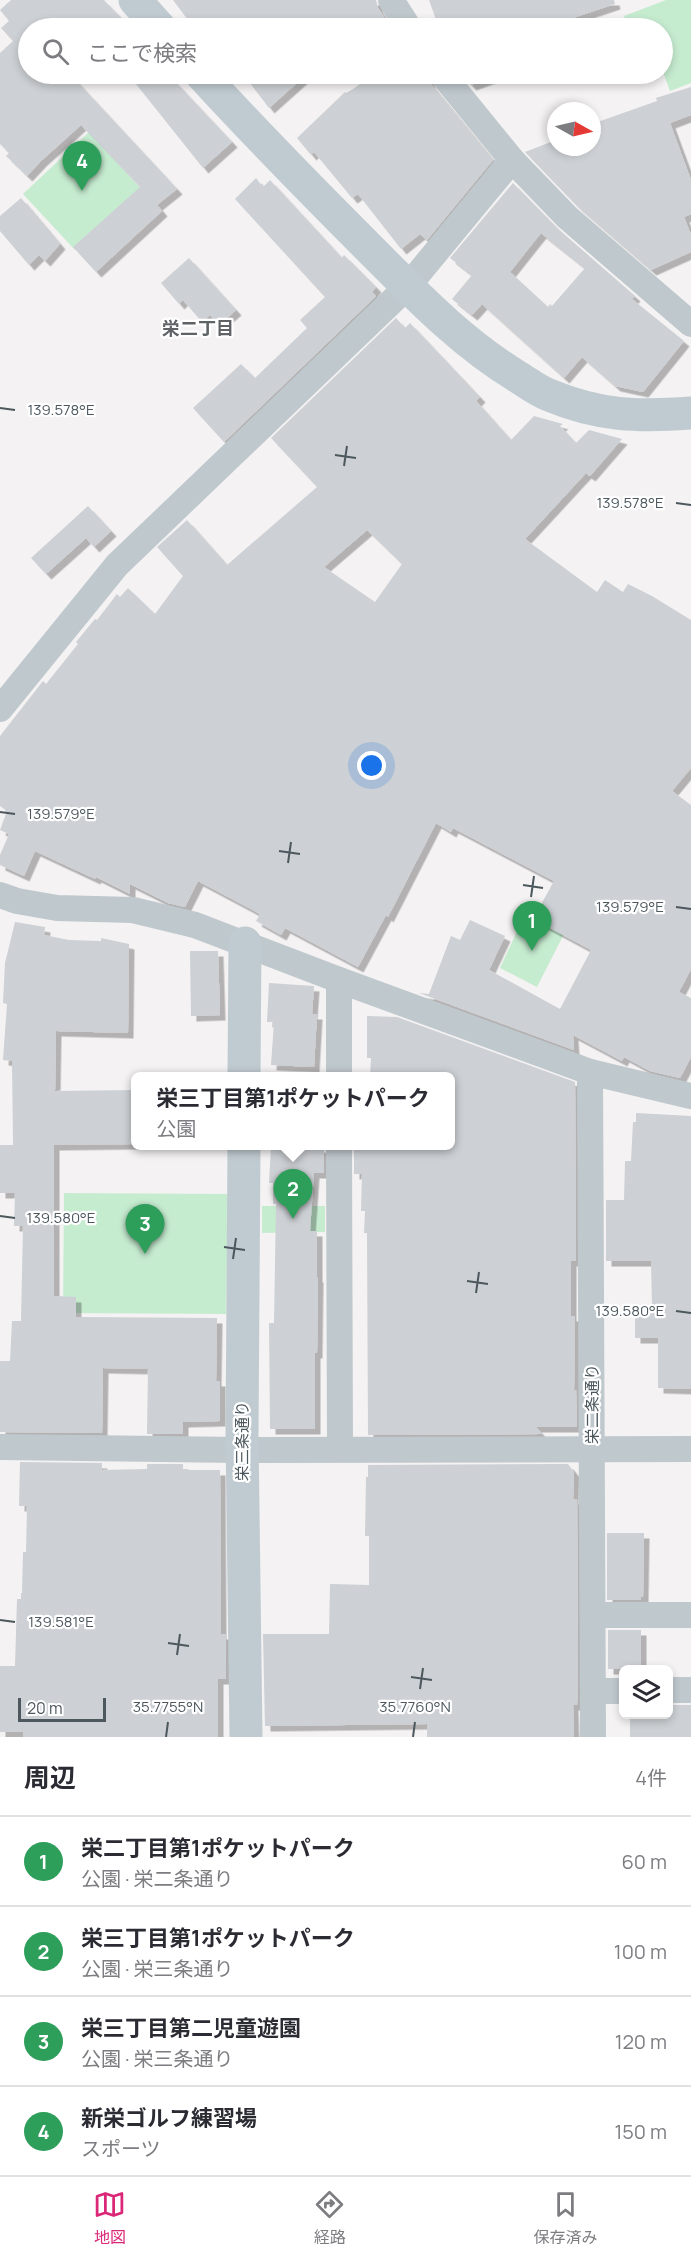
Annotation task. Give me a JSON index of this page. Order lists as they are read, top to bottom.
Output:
{
  "streets": {
    "street": ["栄二条通り", "栄三条通り"]
  },
  "districts": ["栄二丁目"],
  "scale_bar": "20 m",
  "north": "right",
  "page": {
    "search": "ここで検索",
    "pins": [
      "4",
      "1",
      "2",
      "3"
    ],
    "popup": ["栄三丁目第1ポケットパーク", "公園"],
    "scale": "20 m",
    "heading": ["周辺", "4件"],
    "list": [
      {
        "mark": "1",
        "name": "栄二丁目第1ポケットパーク",
        "note": "公園 · 栄二条通り",
        "value": "60 m"
      },
      {
        "mark": "2",
        "name": "栄三丁目第1ポケットパーク",
        "note": "公園 · 栄三条通り",
        "value": "100 m"
      },
      {
        "mark": "3",
        "name": "栄三丁目第二児童遊園",
        "note": "公園 · 栄三条通り",
        "value": "120 m"
      },
      {
        "mark": "4",
        "name": "新栄ゴルフ練習場",
        "note": "スポーツ",
        "value": "150 m"
      }
    ],
    "nav": ["地図", "経路", "保存済み"]
  },
  "coordinates": [
    "139.578°E",
    "139.579°E",
    "139.580°E",
    "139.581°E",
    "35.7755°N",
    "35.7760°N"
  ]
}
